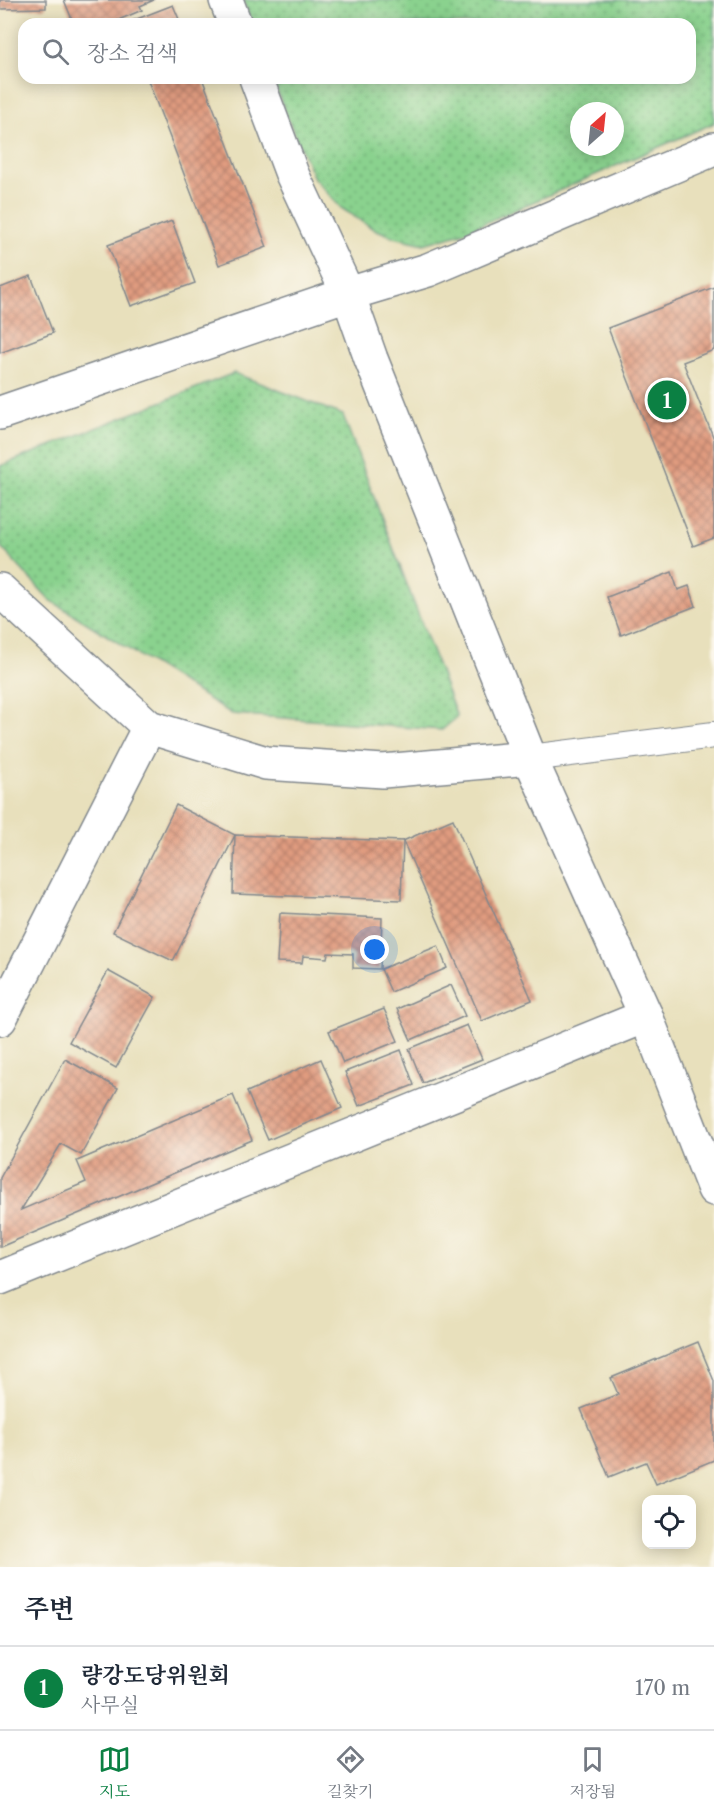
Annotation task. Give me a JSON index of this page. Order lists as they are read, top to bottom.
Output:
{
  "north": "top right",
  "page": {
    "search": "장소 검색",
    "pins": "1",
    "heading": "주변",
    "list": [
      {
        "mark": "1",
        "name": "량강도당위원회",
        "note": "사무실",
        "value": "170 m"
      }
    ],
    "nav": ["지도", "길찾기", "저장됨"]
  }
}
